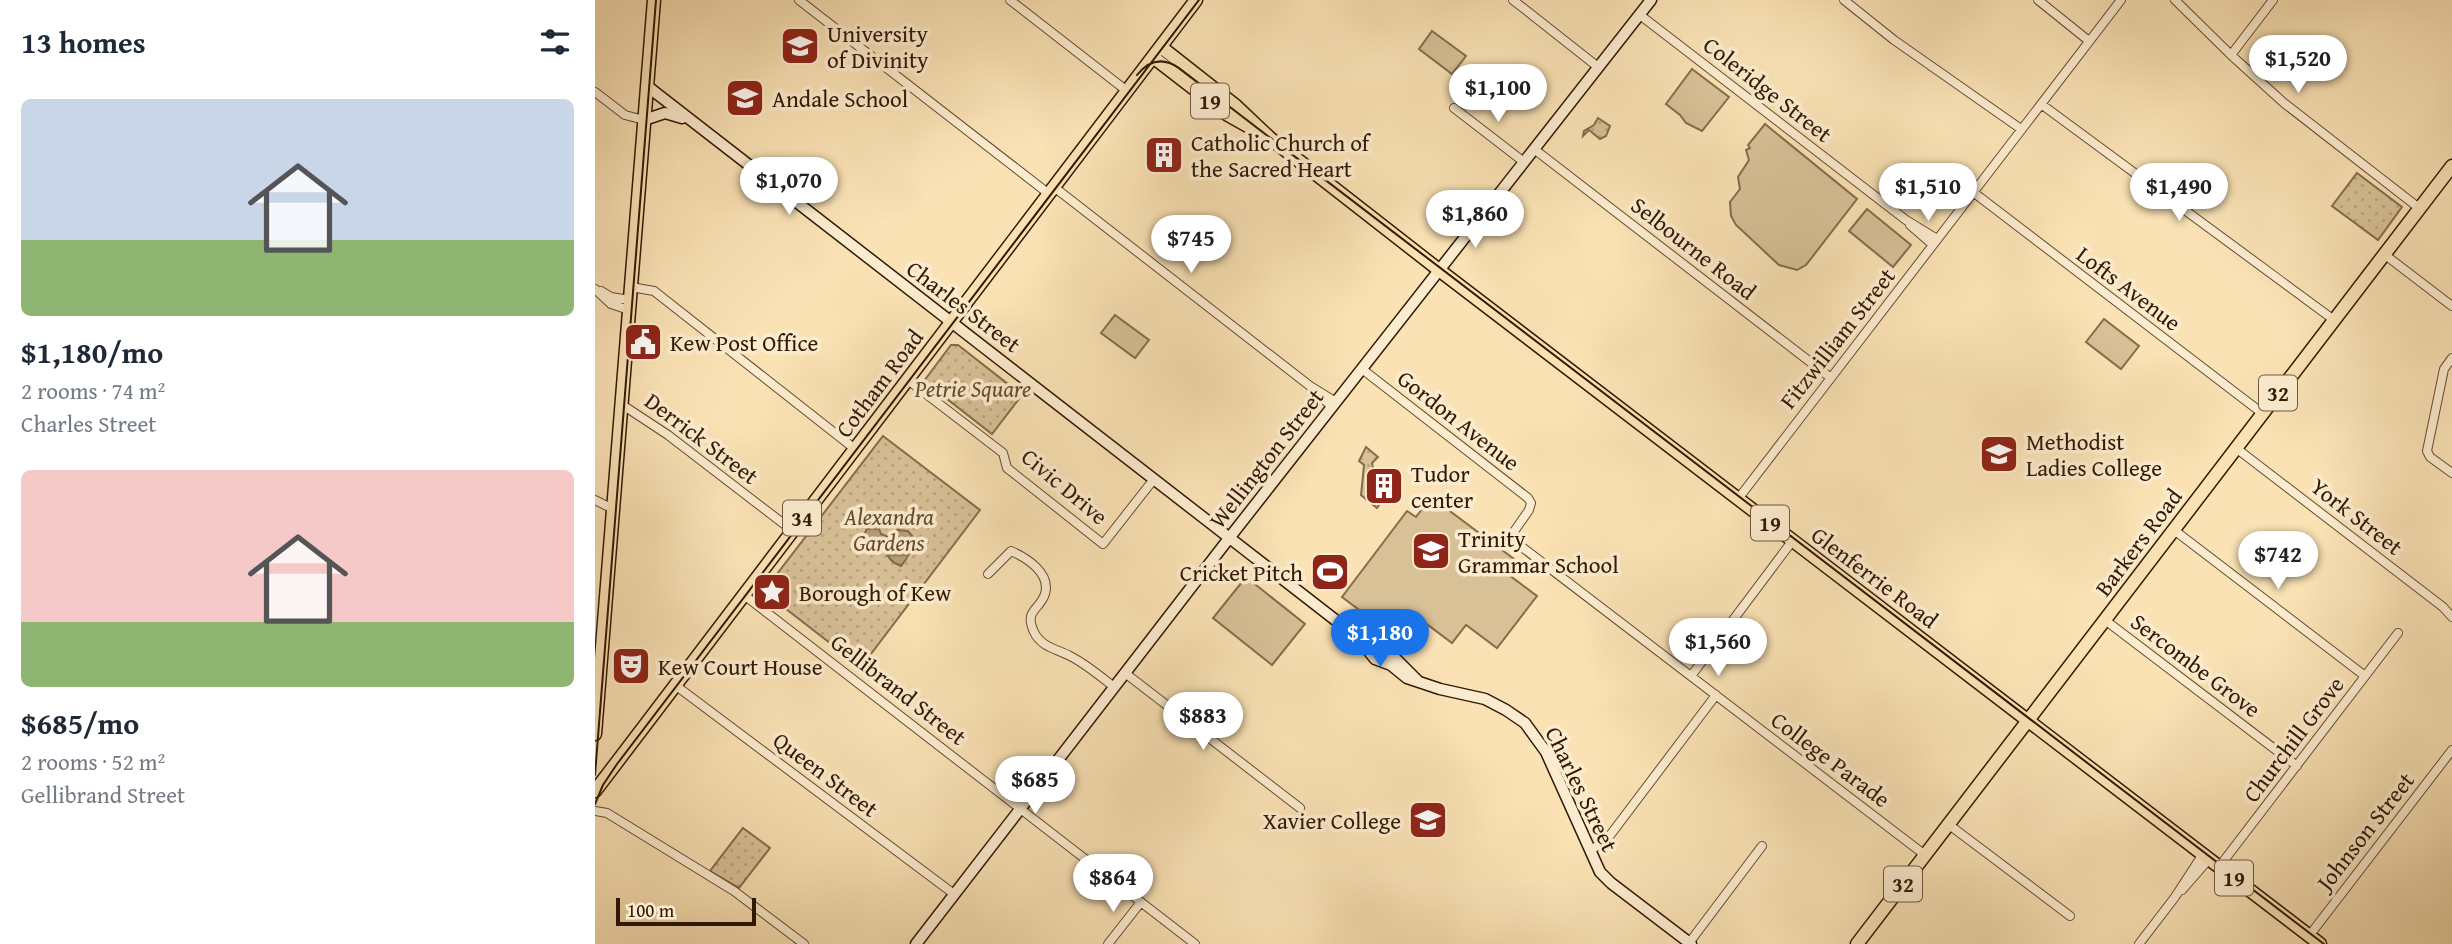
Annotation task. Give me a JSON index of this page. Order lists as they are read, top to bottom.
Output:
{
  "streets": {
    "main road": [
      "19",
      "Cotham Road",
      "32",
      "34",
      "Barkers Road",
      "Glenferrie Road"
    ],
    "street": [
      "Coleridge Street",
      "Selbourne Road",
      "Lofts Avenue",
      "Charles Street",
      "Fitzwilliam Street",
      "Gordon Avenue",
      "Derrick Street",
      "Wellington Street",
      "Civic Drive",
      "York Street",
      "Sercombe Grove",
      "Gellibrand Street",
      "Churchill Grove",
      "College Parade",
      "Queen Street",
      "Johnson Street"
    ]
  },
  "crossings": [
    ["Coleridge Street", "Fitzwilliam Street"],
    ["Coleridge Street", "Wellington Street"],
    ["Selbourne Road", "Fitzwilliam Street"],
    ["Selbourne Road", "Wellington Street"],
    ["Lofts Avenue", "Fitzwilliam Street"],
    ["Lofts Avenue", "Barkers Road"],
    ["Charles Street", "Cotham Road"],
    ["Charles Street", "Wellington Street"],
    ["Charles Street", "Civic Drive"],
    ["Fitzwilliam Street", "Glenferrie Road"],
    ["Cotham Road", "Derrick Street"],
    ["Cotham Road", "Civic Drive"],
    ["Cotham Road", "Glenferrie Road"],
    ["Cotham Road", "Gellibrand Street"],
    ["Cotham Road", "Queen Street"],
    ["Gordon Avenue", "Wellington Street"],
    ["Gordon Avenue", "College Parade"],
    ["Wellington Street", "Glenferrie Road"],
    ["Wellington Street", "Gellibrand Street"],
    ["Wellington Street", "Queen Street"],
    ["York Street", "Barkers Road"],
    ["Barkers Road", "Glenferrie Road"],
    ["Barkers Road", "Sercombe Grove"],
    ["Barkers Road", "College Parade"],
    ["Glenferrie Road", "Churchill Grove"],
    ["Glenferrie Road", "Johnson Street"],
    ["Sercombe Grove", "Churchill Grove"]
  ],
  "parks": ["Petrie Square", "Alexandra Gardens"],
  "places": {
    "school or university": [
      "University of Divinity",
      "Andale School",
      "Methodist Ladies College",
      "Trinity Grammar School",
      "Xavier College"
    ],
    "building": ["Catholic Church of the Sacred Heart", "Tudor center"],
    "public building": ["Kew Post Office"],
    "sports": ["Cricket Pitch"],
    "place": ["Borough of Kew"],
    "theatre": ["Kew Court House"]
  },
  "scale_bar": "100 m",
  "page": {
    "heading": "13 homes",
    "price": [
      "$1,520",
      "$1,100",
      "$1,070",
      "$1,510",
      "$1,490",
      "$1,860",
      "$745",
      "$742",
      "$1,180",
      "$1,560",
      "$883",
      "$685",
      "$864"
    ],
    "list": [
      {
        "name": "$1,180/mo",
        "note": "2 rooms · 74 m² · Charles Street"
      },
      {
        "name": "$685/mo",
        "note": "2 rooms · 52 m² · Gellibrand Street"
      }
    ],
    "scale": "100 m"
  }
}
